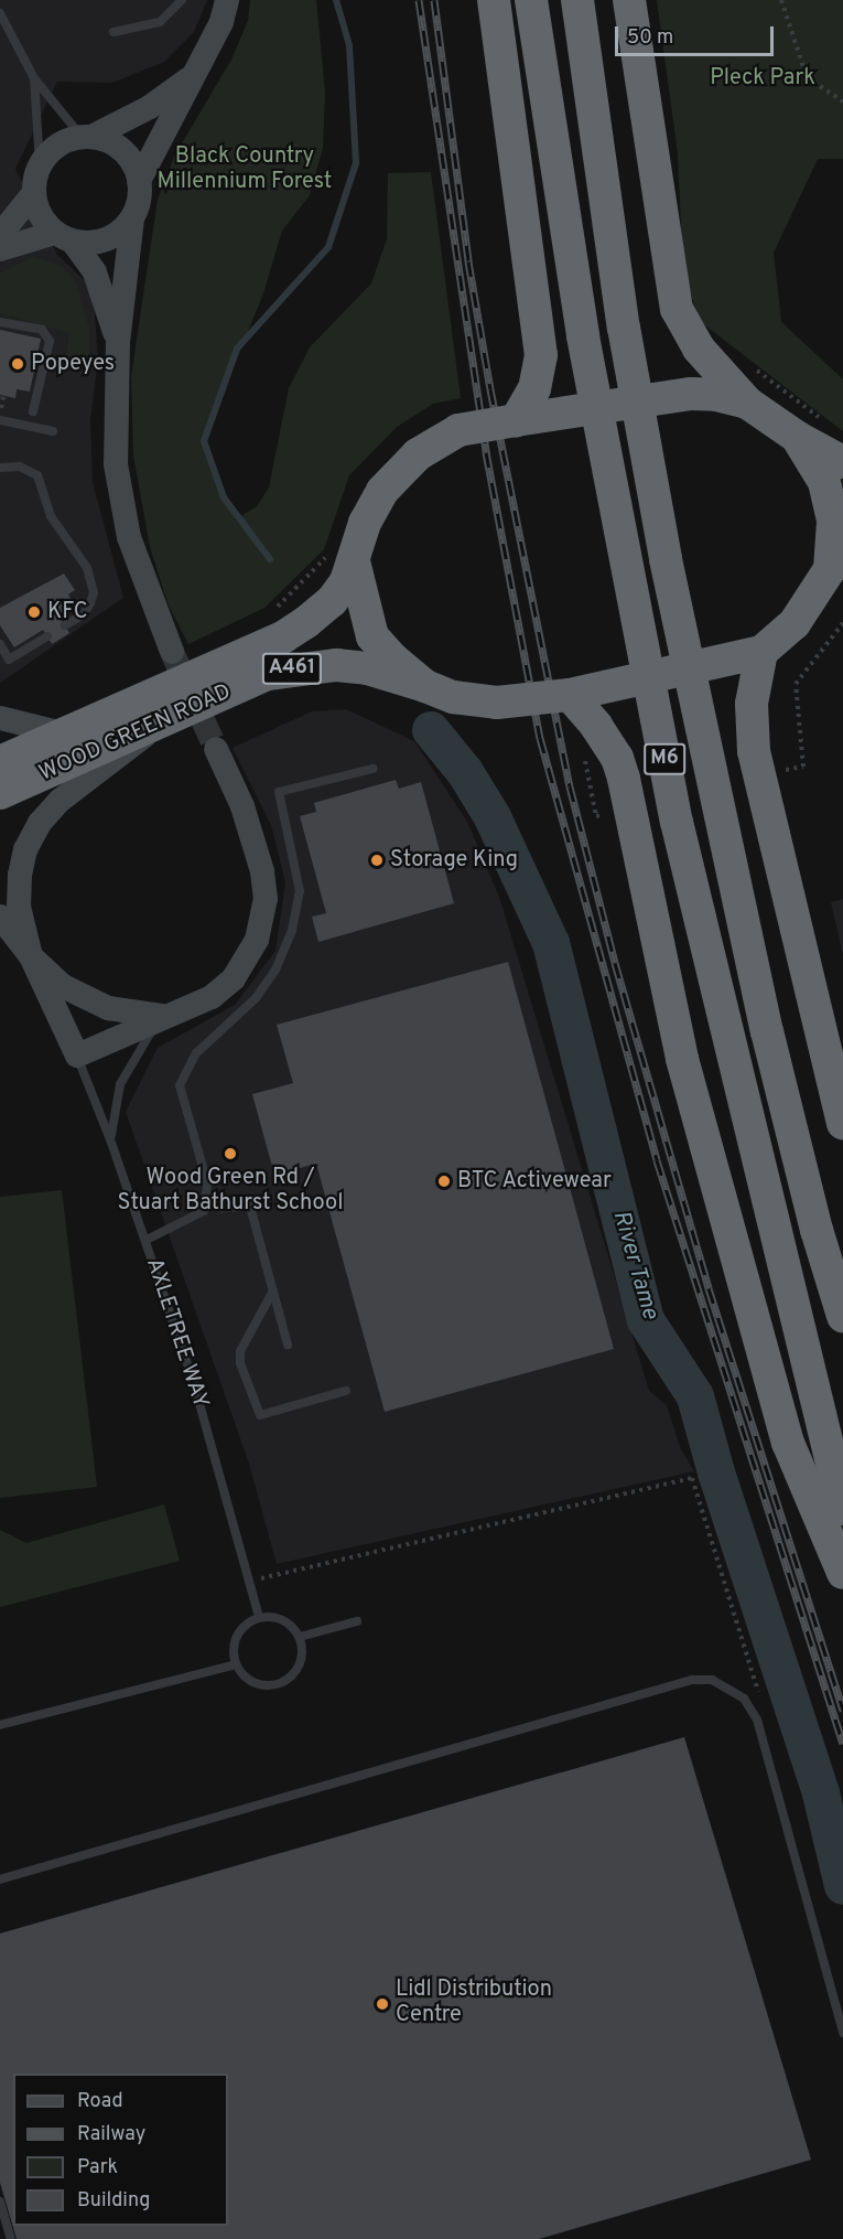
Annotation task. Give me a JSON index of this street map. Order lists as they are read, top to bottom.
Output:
{
  "streets": {
    "highway": ["A461", "WOOD GREEN ROAD", "M6"],
    "street": ["AXLETREE WAY"]
  },
  "crossings": [
    ["WOOD GREEN ROAD", "AXLETREE WAY"]
  ],
  "water": ["River Tame"],
  "parks": ["Pleck Park", "Black Country Millennium Forest"],
  "places": [
    "Popeyes",
    "KFC",
    "Storage King",
    "Wood Green Rd / Stuart Bathurst School",
    "BTC Activewear",
    "Lidl Distribution Centre"
  ],
  "legend": [
    "Road",
    "Railway",
    "Park",
    "Building"
  ],
  "scale_bar": "50 m"
}
